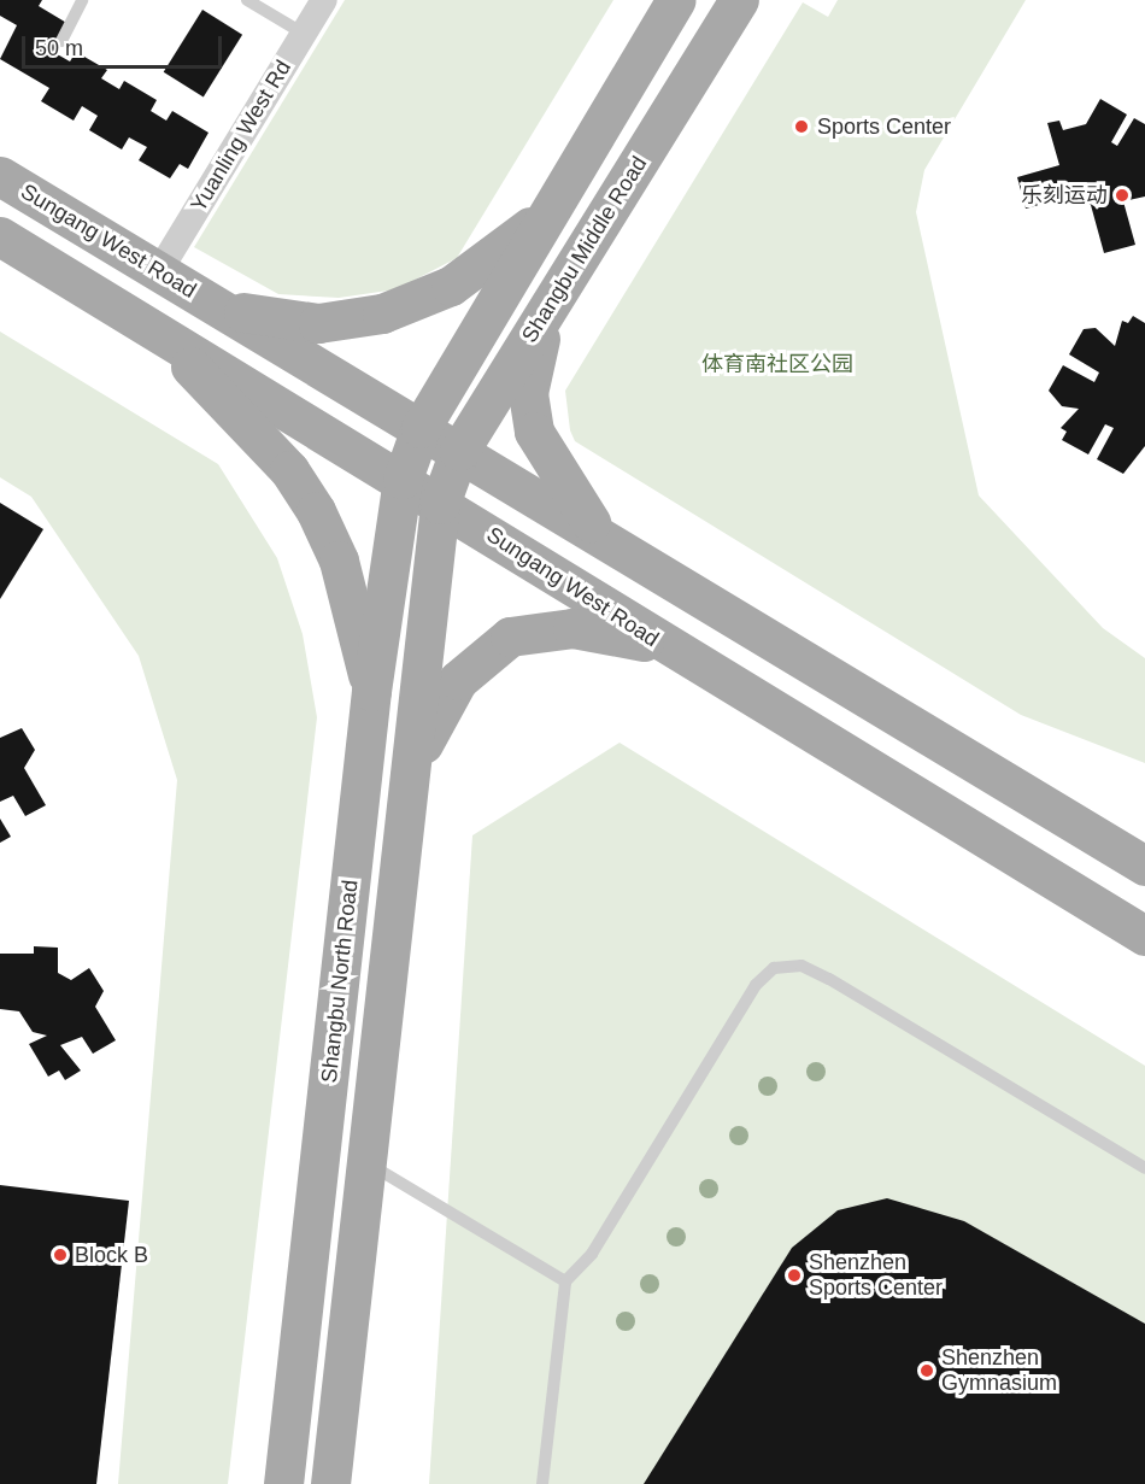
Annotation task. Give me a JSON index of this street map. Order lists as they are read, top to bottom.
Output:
{
  "streets": {
    "main road": ["Sungang West Road", "Shangbu Middle Road", "Shangbu North Road"],
    "street": ["Yuanling West Rd"]
  },
  "crossings": [
    ["Yuanling West Rd", "Sungang West Road"],
    ["Sungang West Road", "Shangbu Middle Road"],
    ["Sungang West Road", "Shangbu North Road"]
  ],
  "parks": ["体育南社区公园"],
  "places": [
    "Sports Center",
    "乐刻运动",
    "Block B",
    "Shenzhen Sports Center",
    "Shenzhen Gymnasium"
  ],
  "scale_bar": "50 m"
}
